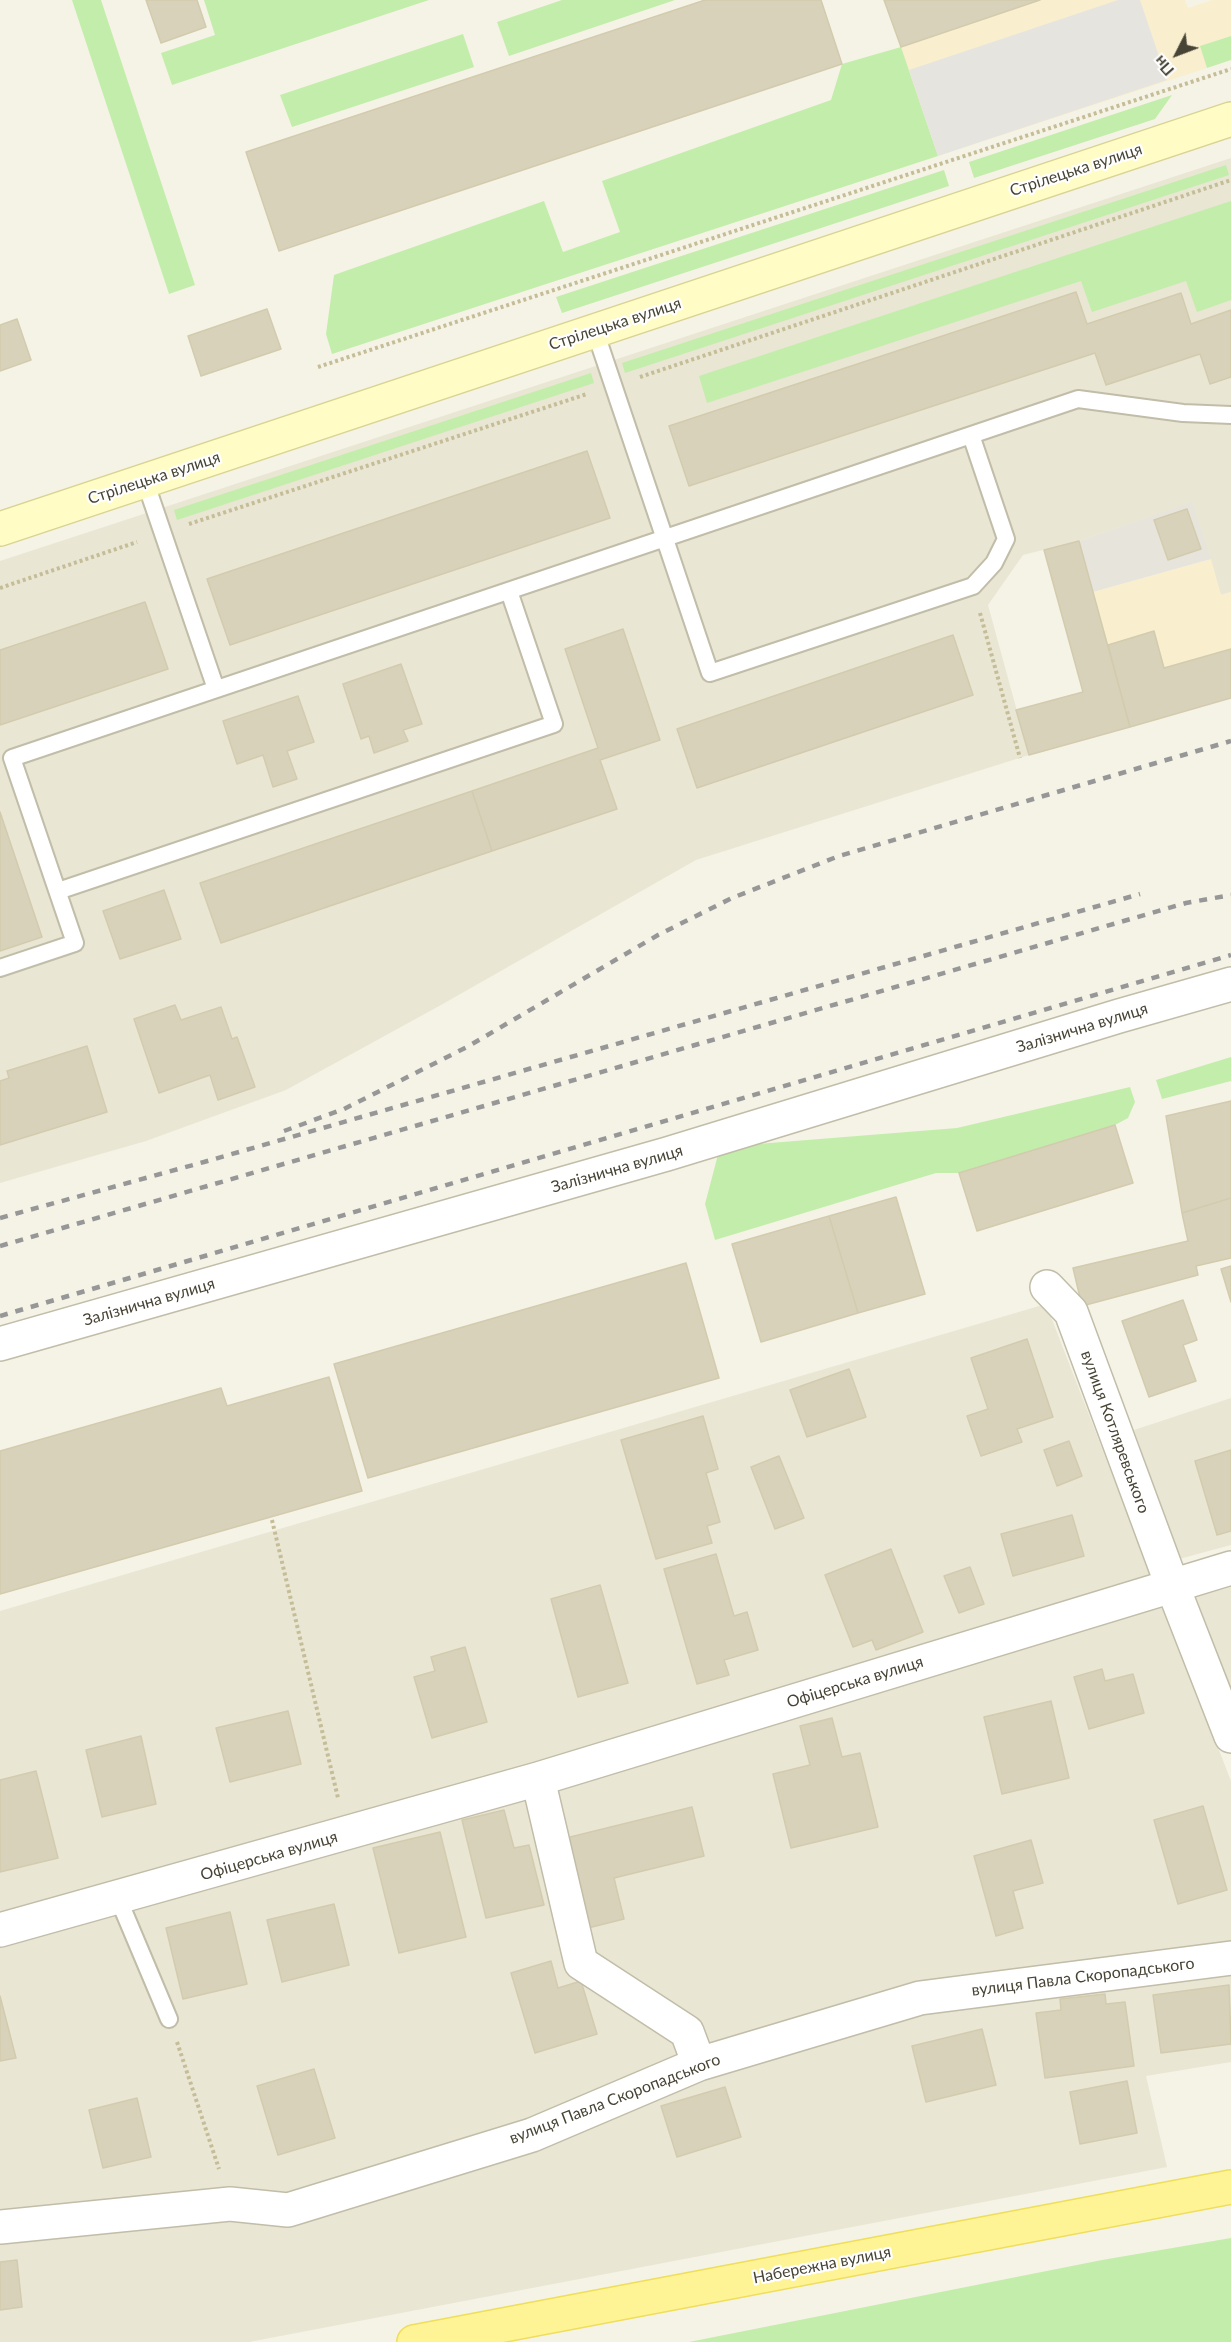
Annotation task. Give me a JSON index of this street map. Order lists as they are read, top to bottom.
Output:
{
  "streets": {
    "main road": ["Набережна вулиця"],
    "street": [
      "Стрілецька вулиця",
      "Залізнична вулиця",
      "вулиця Котляревського",
      "Офіцерська вулиця",
      "вулиця Павла Скоропадського"
    ]
  },
  "crossings": [
    ["вулиця Котляревського", "Офіцерська вулиця"]
  ],
  "north": "bottom left"
}
